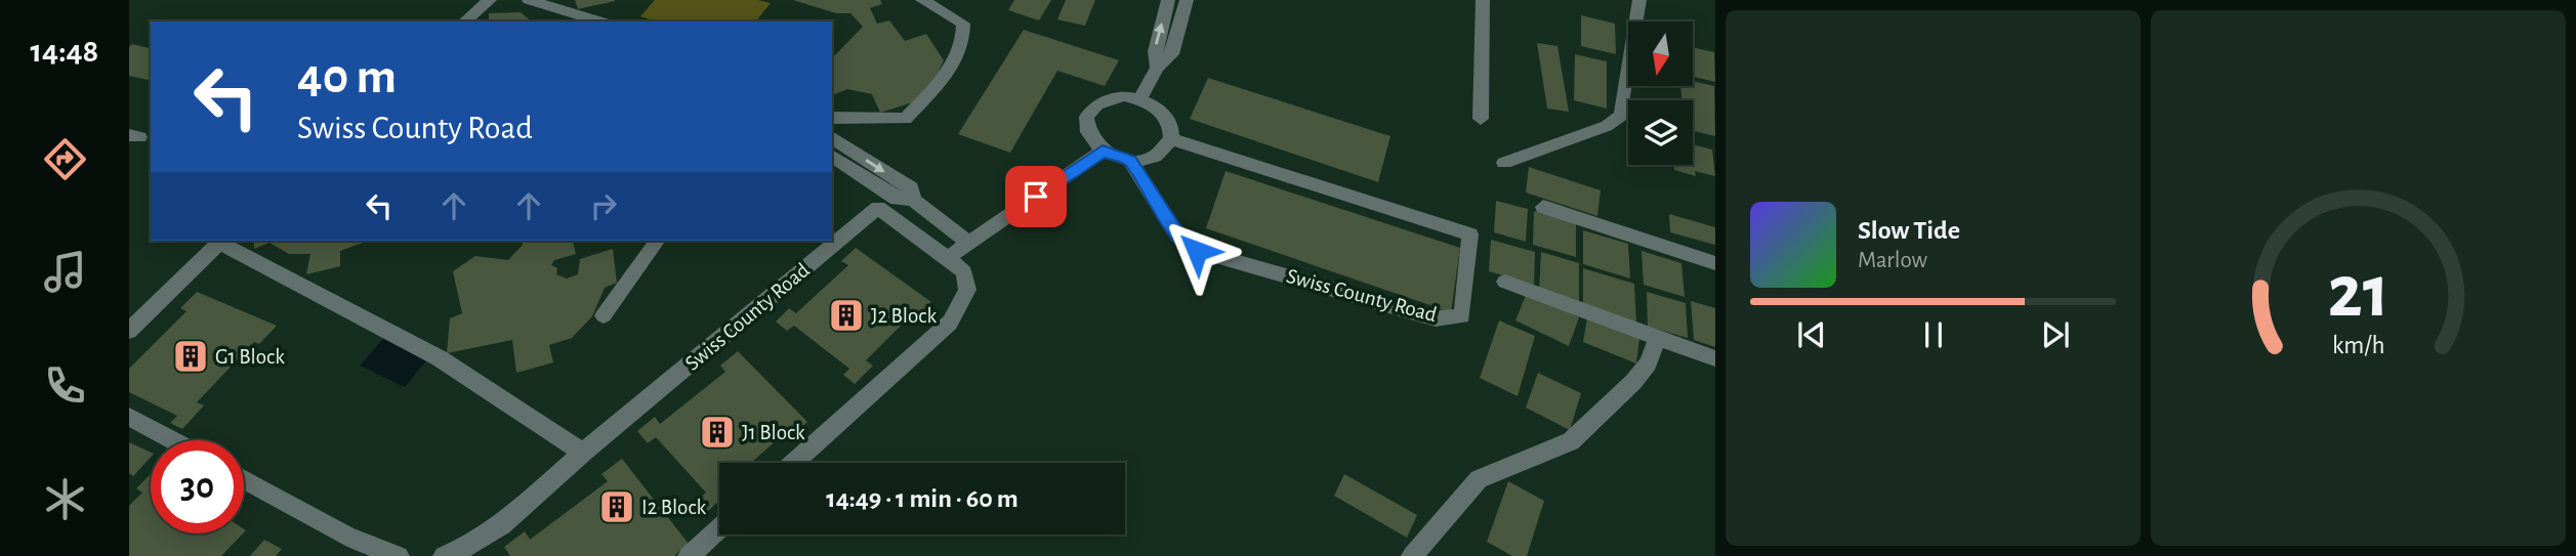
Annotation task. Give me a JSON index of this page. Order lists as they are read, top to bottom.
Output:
{
  "streets": {
    "street": ["Swiss County Road"]
  },
  "places": {
    "building": [
      "J2 Block",
      "G1 Block",
      "J1 Block",
      "I2 Block"
    ]
  },
  "north": "bottom",
  "page": {
    "tabs": "14:48",
    "turn": ["40 m", "Swiss County Road"],
    "song": ["Slow Tide", "Marlow"],
    "limit": "30",
    "trip": "14:49 · 1 min · 60 m",
    "gauge": ["21", "km/h"]
  }
}
